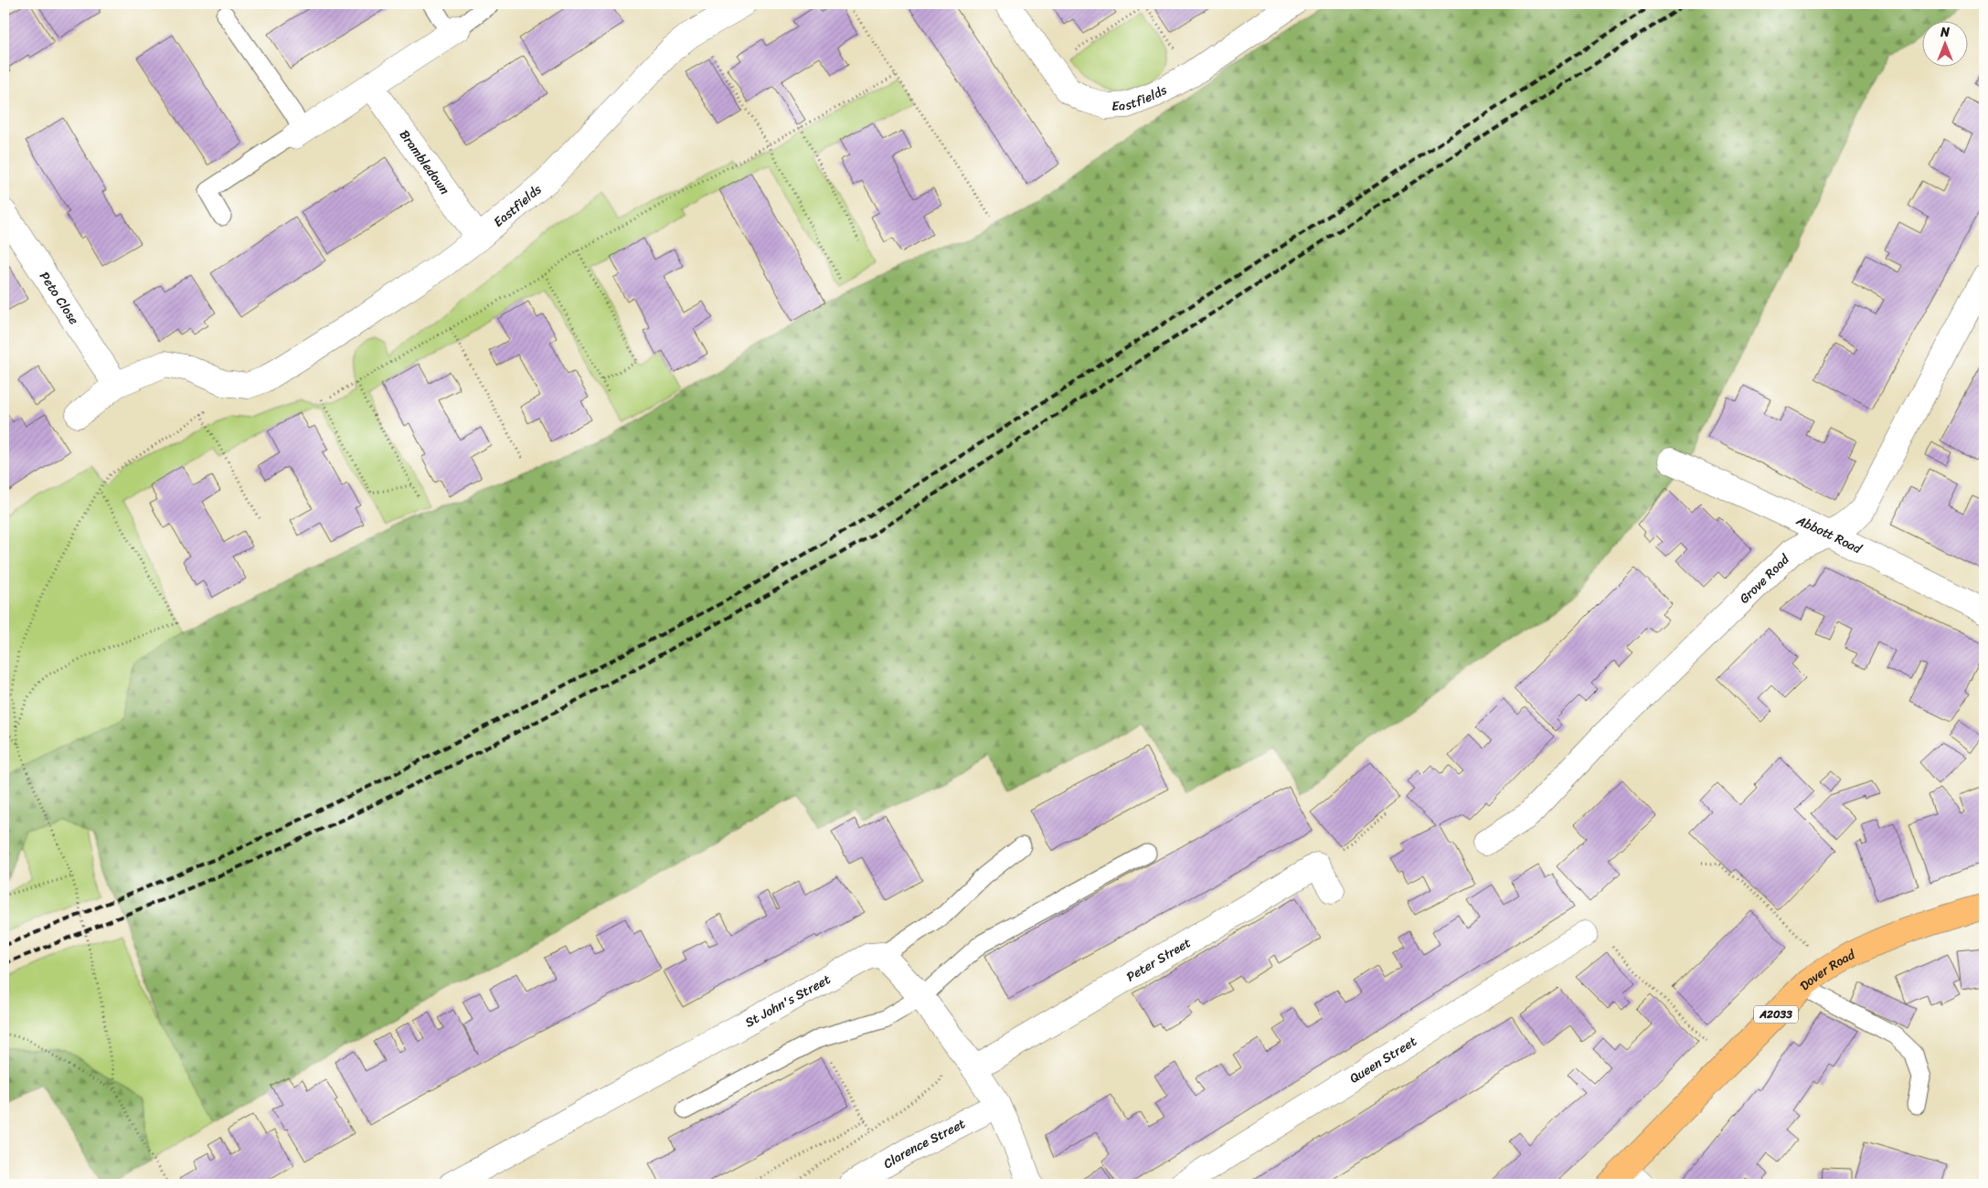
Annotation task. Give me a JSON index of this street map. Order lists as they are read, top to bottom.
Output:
{
  "streets": {
    "main road": ["Dover Road", "A2033"],
    "street": [
      "Eastfields",
      "Brambledown",
      "Peto Close",
      "Abbott Road",
      "Grove Road",
      "Peter Street",
      "St John's Street",
      "Queen Street",
      "Clarence Street"
    ]
  },
  "crossings": [
    ["Eastfields", "Brambledown"],
    ["Eastfields", "Peto Close"],
    ["Abbott Road", "Grove Road"]
  ],
  "north": "top"
}
